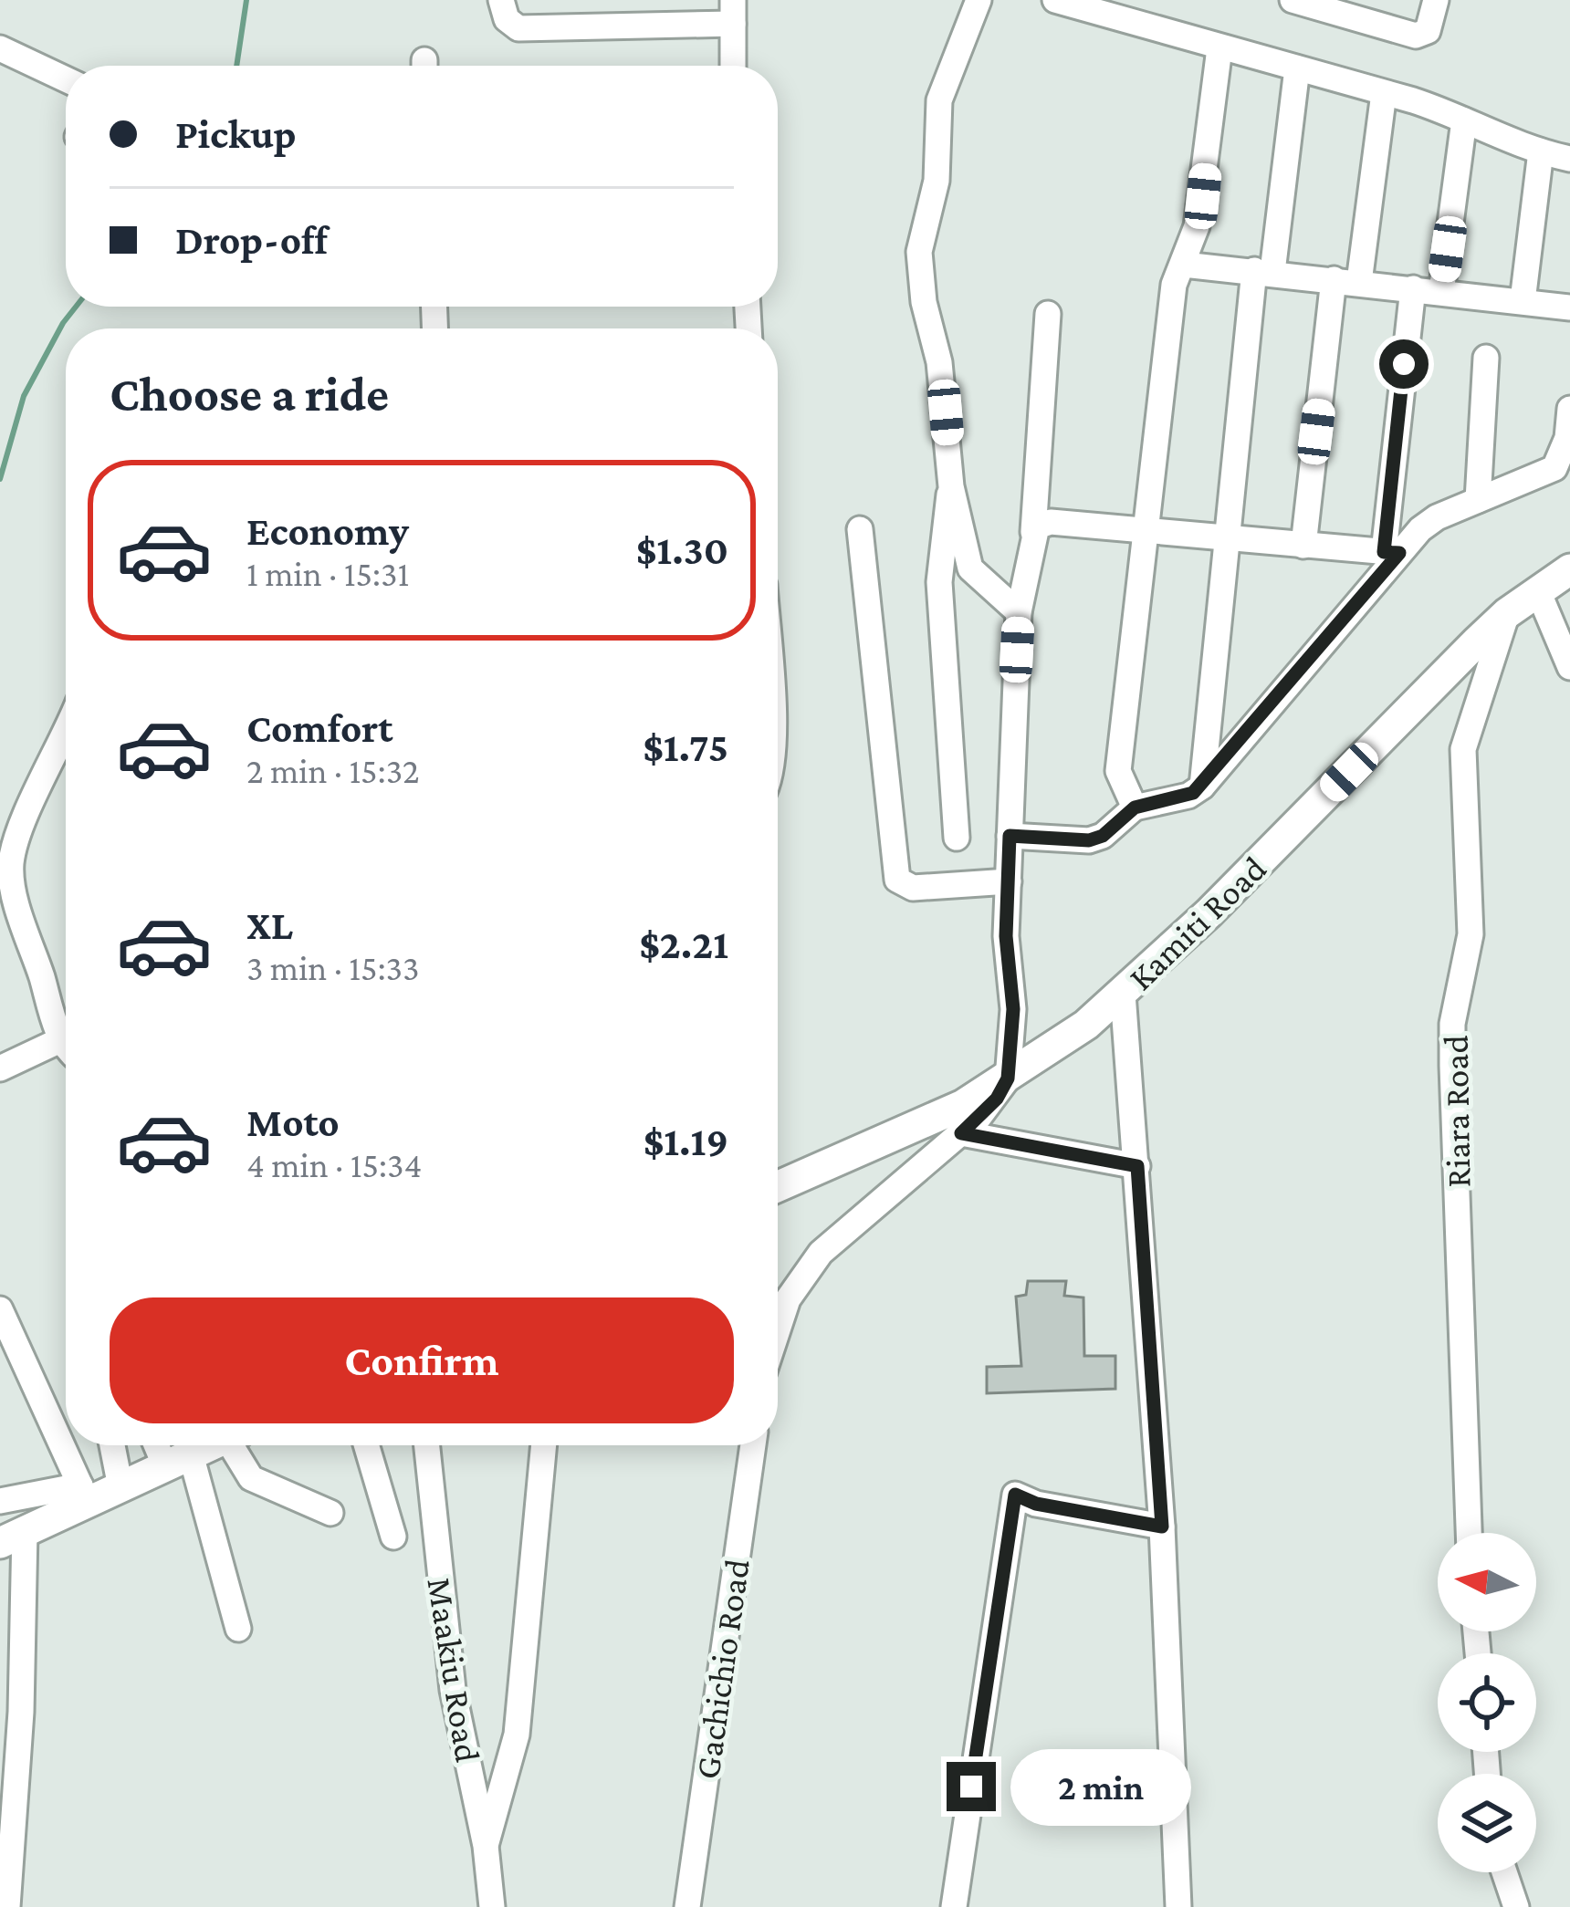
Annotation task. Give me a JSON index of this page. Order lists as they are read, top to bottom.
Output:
{
  "streets": {
    "main road": ["Kamiti Road"],
    "street": ["Riara Road", "Gachichio Road", "Maakiu Road"]
  },
  "crossings": [
    ["Kamiti Road", "Riara Road"]
  ],
  "north": "left",
  "page": {
    "banner": ["Pickup", "Drop-off"],
    "heading": "Choose a ride",
    "list": [
      {
        "name": "Economy",
        "note": "1 min · 15:31",
        "value": "$1.30"
      },
      {
        "name": "Comfort",
        "note": "2 min · 15:32",
        "value": "$1.75"
      },
      {
        "name": "XL",
        "note": "3 min · 15:33",
        "value": "$2.21"
      },
      {
        "name": "Moto",
        "note": "4 min · 15:34",
        "value": "$1.19"
      }
    ],
    "buttons": "Confirm",
    "bubble": "2 min"
  }
}
